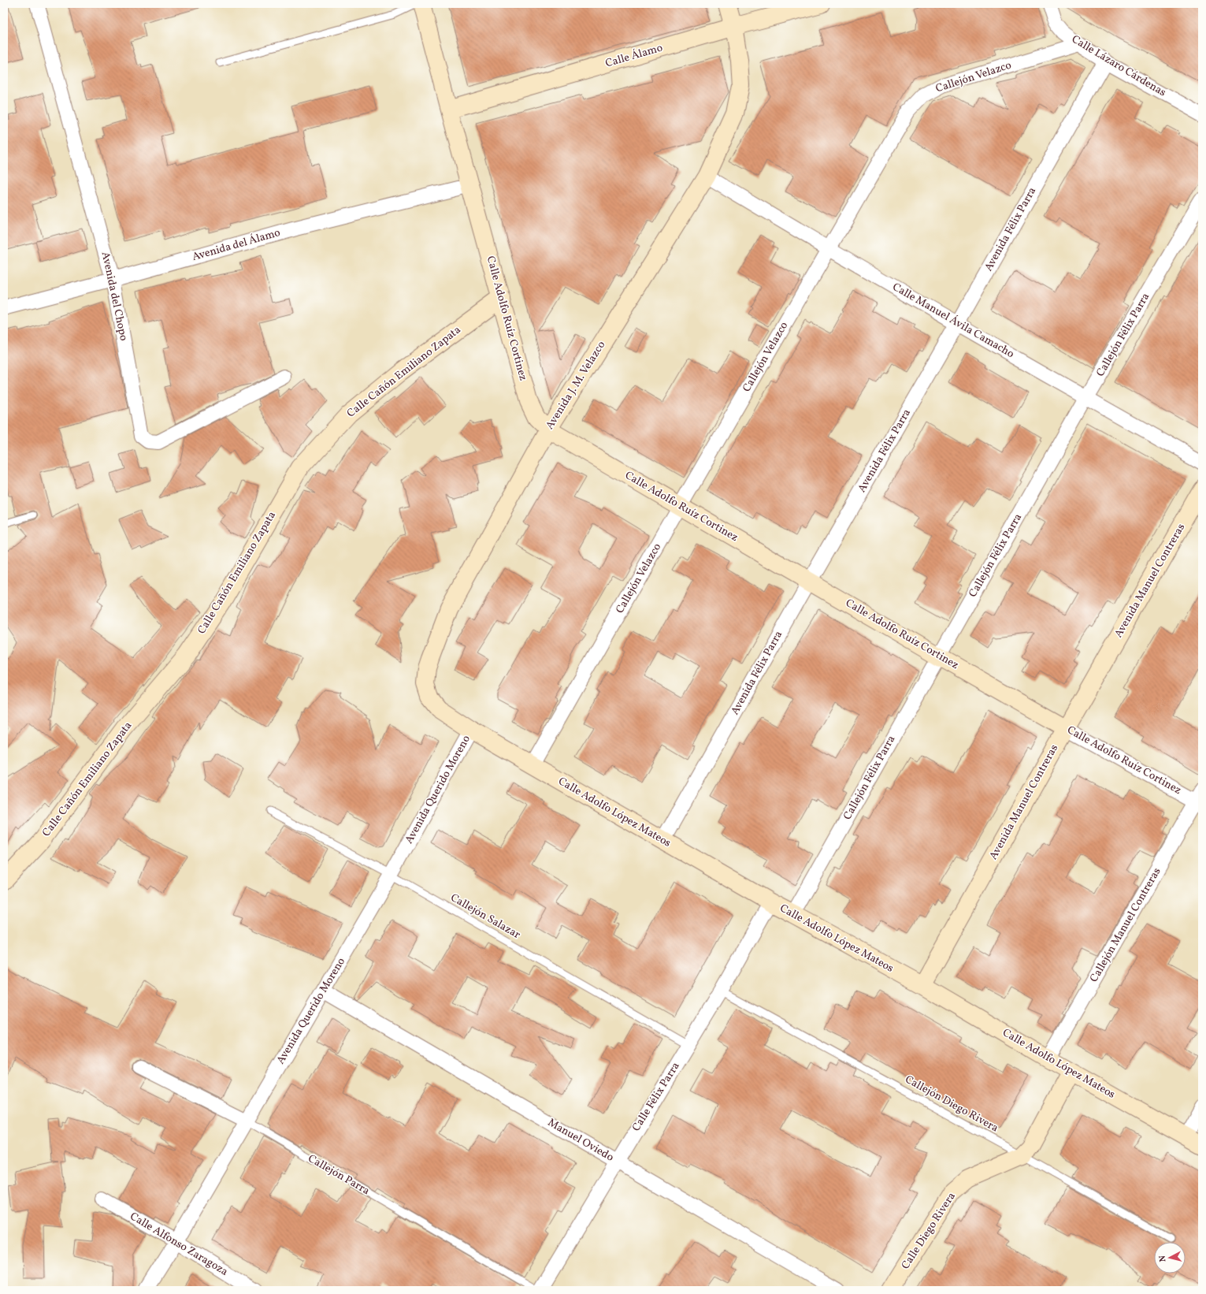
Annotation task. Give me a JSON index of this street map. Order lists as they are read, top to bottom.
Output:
{
  "streets": {
    "street": [
      "Calle Álamo",
      "Calle Lázaro Cárdenas",
      "Callejón Velazco",
      "Avenida Félix Parra",
      "Avenida del Álamo",
      "Avenida del Chopo",
      "Calle Adolfo Ruíz Cortinez",
      "Calle Manuel Ávila Camacho",
      "Callejón Félix Parra",
      "Calle Cañón Emiliano Zapata",
      "Avenida J. M. Velazco",
      "Avenida Manuel Contreras",
      "Avenida Querido Moreno",
      "Calle Adolfo López Mateos",
      "Callejón Manuel Contreras",
      "Calle Félix Parra",
      "Manuel Oviedo",
      "Callejón Parra",
      "Calle Diego Rivera",
      "Calle Alfonso Zaragoza"
    ],
    "lane": ["Callejón Salazar", "Callejón Diego Rivera"]
  },
  "crossings": [
    ["Calle Álamo", "Calle Adolfo Ruíz Cortinez"],
    ["Calle Álamo", "Avenida J. M. Velazco"],
    ["Calle Lázaro Cárdenas", "Callejón Velazco"],
    ["Calle Lázaro Cárdenas", "Avenida Félix Parra"],
    ["Callejón Velazco", "Calle Adolfo Ruíz Cortinez"],
    ["Callejón Velazco", "Calle Manuel Ávila Camacho"],
    ["Callejón Velazco", "Calle Adolfo López Mateos"],
    ["Avenida Félix Parra", "Calle Adolfo Ruíz Cortinez"],
    ["Avenida Félix Parra", "Calle Manuel Ávila Camacho"],
    ["Avenida Félix Parra", "Calle Adolfo López Mateos"],
    ["Avenida del Álamo", "Avenida del Chopo"],
    ["Avenida del Álamo", "Calle Adolfo Ruíz Cortinez"],
    ["Calle Adolfo Ruíz Cortinez", "Callejón Félix Parra"],
    ["Calle Adolfo Ruíz Cortinez", "Calle Cañón Emiliano Zapata"],
    ["Calle Adolfo Ruíz Cortinez", "Avenida J. M. Velazco"],
    ["Calle Adolfo Ruíz Cortinez", "Avenida Manuel Contreras"],
    ["Calle Adolfo Ruíz Cortinez", "Callejón Manuel Contreras"],
    ["Calle Manuel Ávila Camacho", "Callejón Félix Parra"],
    ["Calle Manuel Ávila Camacho", "Avenida J. M. Velazco"],
    ["Callejón Félix Parra", "Calle Adolfo López Mateos"],
    ["Avenida J. M. Velazco", "Avenida Querido Moreno"],
    ["Avenida J. M. Velazco", "Calle Adolfo López Mateos"],
    ["Avenida Manuel Contreras", "Calle Adolfo López Mateos"],
    ["Avenida Querido Moreno", "Calle Adolfo López Mateos"],
    ["Avenida Querido Moreno", "Callejón Salazar"],
    ["Avenida Querido Moreno", "Manuel Oviedo"],
    ["Avenida Querido Moreno", "Callejón Parra"],
    ["Avenida Querido Moreno", "Calle Alfonso Zaragoza"],
    ["Calle Adolfo López Mateos", "Callejón Manuel Contreras"],
    ["Calle Adolfo López Mateos", "Calle Félix Parra"],
    ["Calle Adolfo López Mateos", "Calle Diego Rivera"],
    ["Callejón Salazar", "Calle Félix Parra"],
    ["Calle Félix Parra", "Callejón Diego Rivera"],
    ["Calle Félix Parra", "Manuel Oviedo"],
    ["Callejón Diego Rivera", "Calle Diego Rivera"]
  ],
  "north": "left"
}
